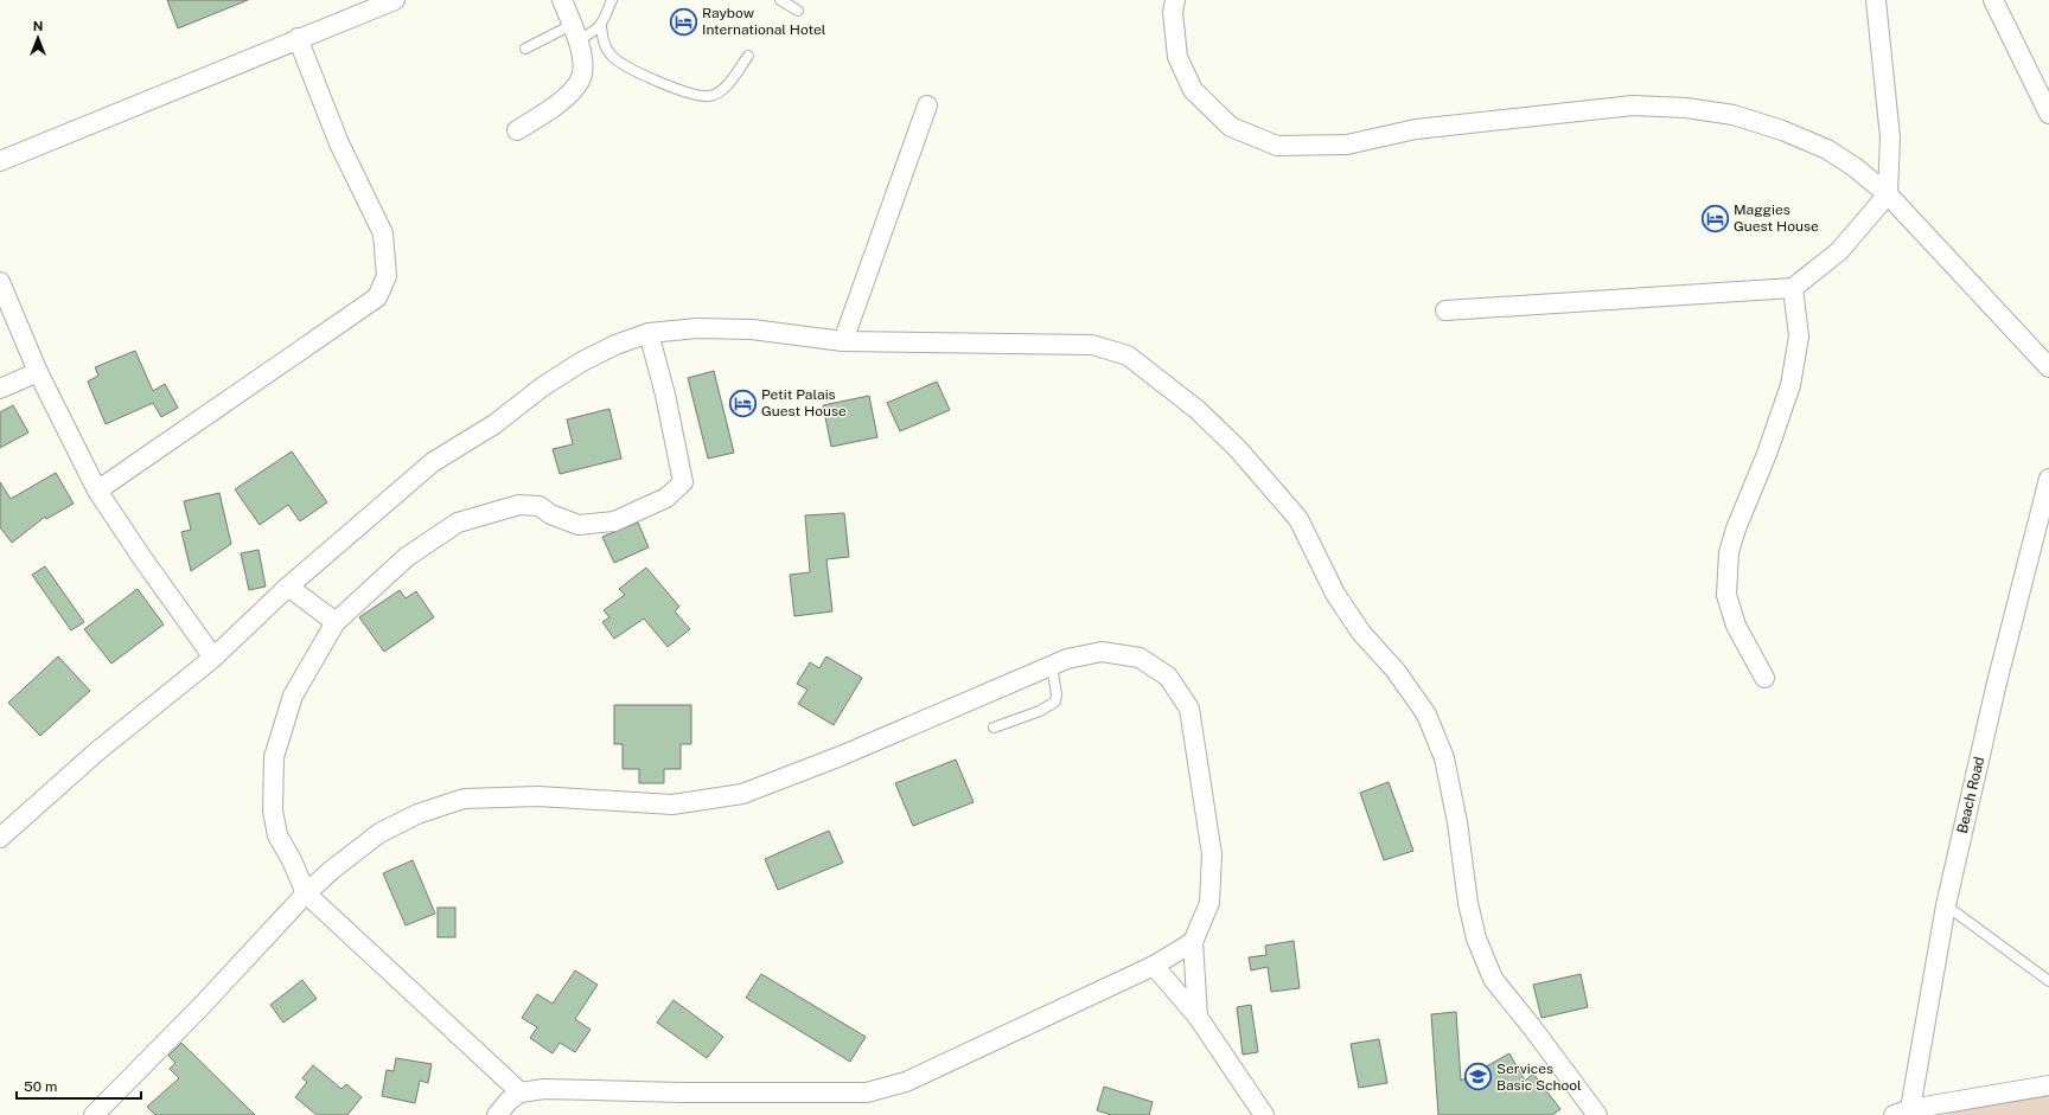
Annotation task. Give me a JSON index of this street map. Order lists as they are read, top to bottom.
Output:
{
  "streets": {
    "street": ["Beach Road"]
  },
  "places": {
    "hotel": ["Raybow International Hotel", "Maggies Guest House", "Petit Palais Guest House"],
    "school or university": ["Services Basic School"]
  },
  "scale_bar": "50 m",
  "north": "top"
}
